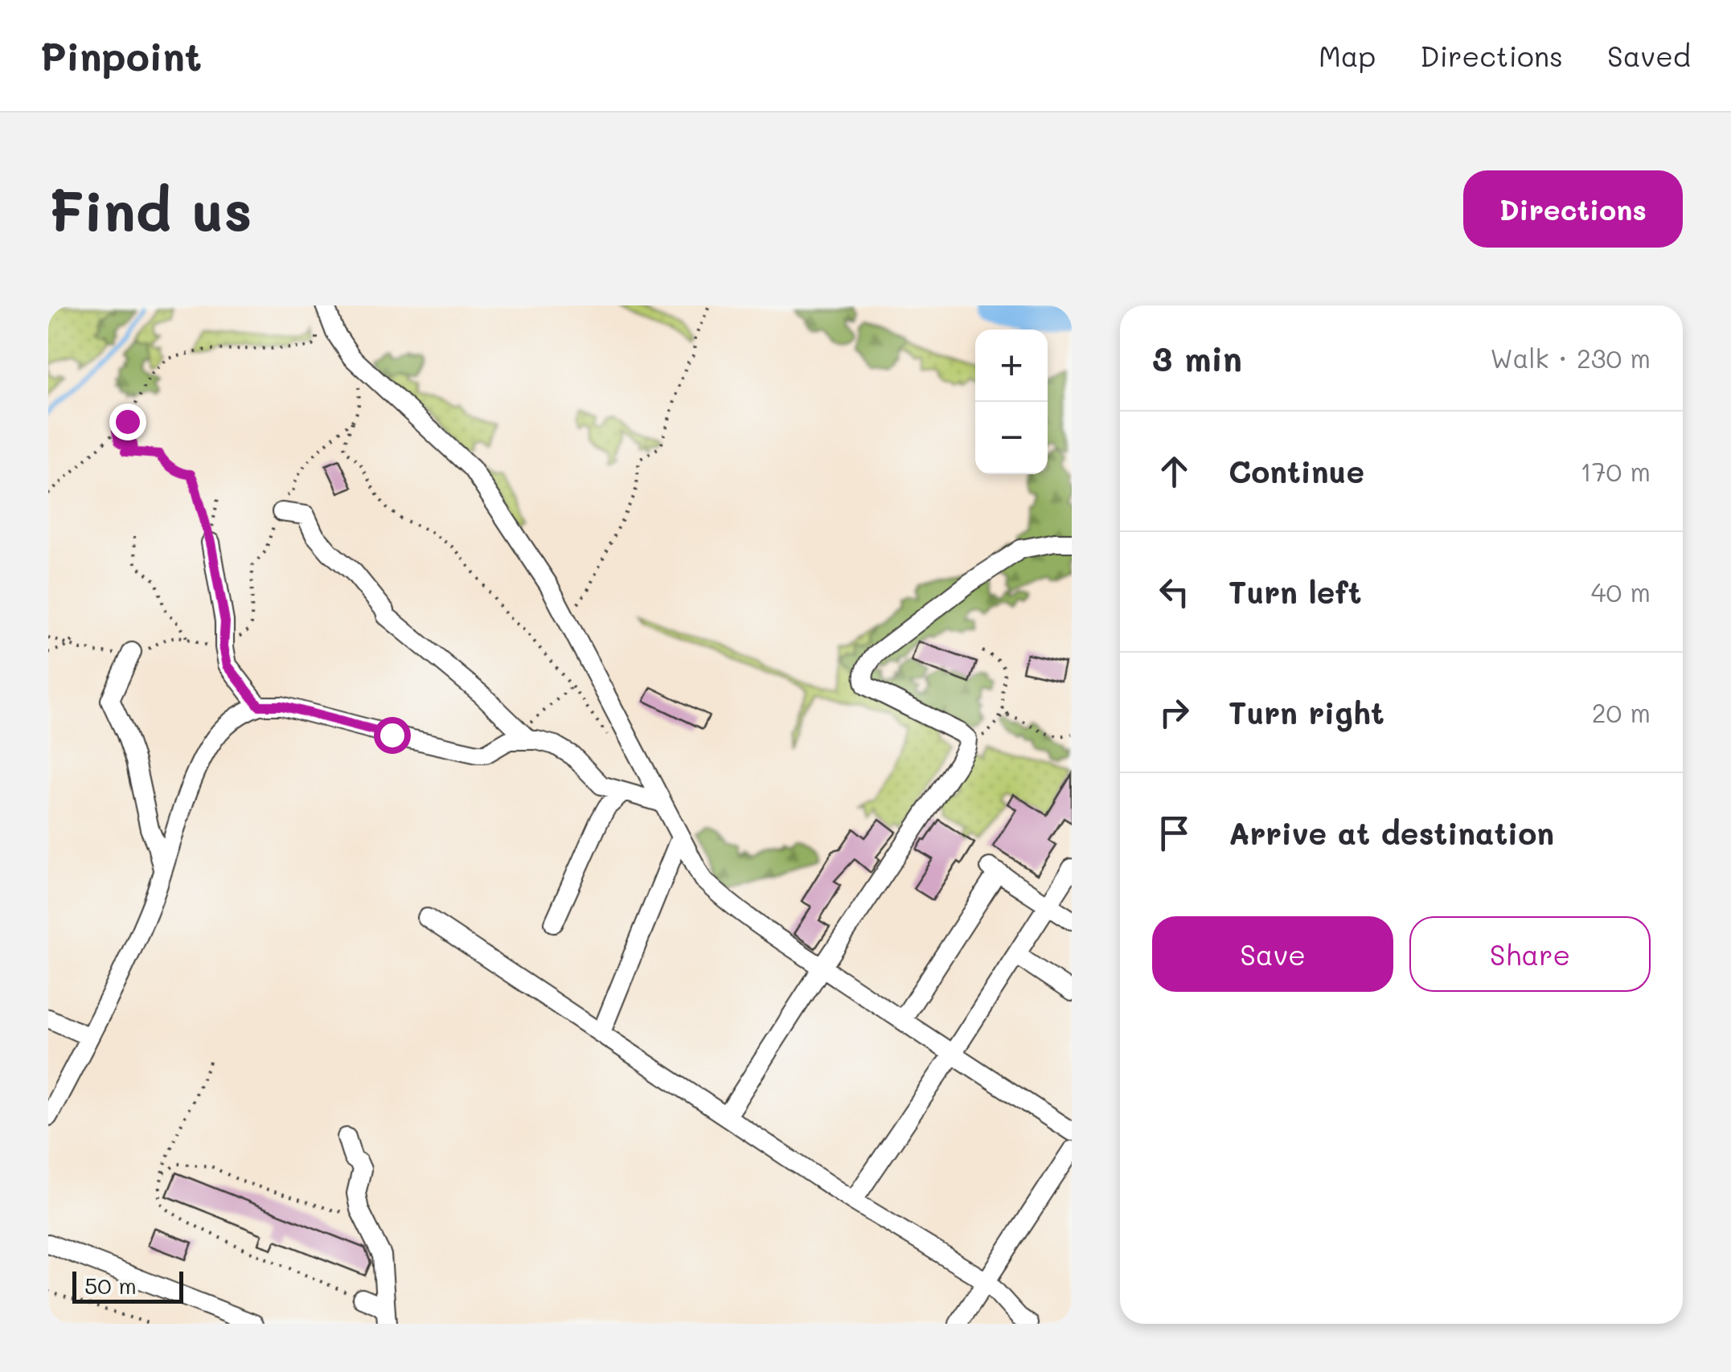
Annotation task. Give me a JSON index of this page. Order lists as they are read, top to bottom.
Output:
{
  "scale_bar": "50 m",
  "page": {
    "header": "Pinpoint",
    "nav": ["Map", "Directions", "Saved"],
    "buttons": [
      "Directions",
      ["Save", "Share"]
    ],
    "title": "Find us",
    "heading": ["3 min", "Walk · 230 m"],
    "map_buttons": ["+", "−"],
    "list": [
      ["Continue", "170 m"],
      ["Turn left", "40 m"],
      ["Turn right", "20 m"],
      "Arrive at destination"
    ],
    "scale": "50 m"
  }
}
